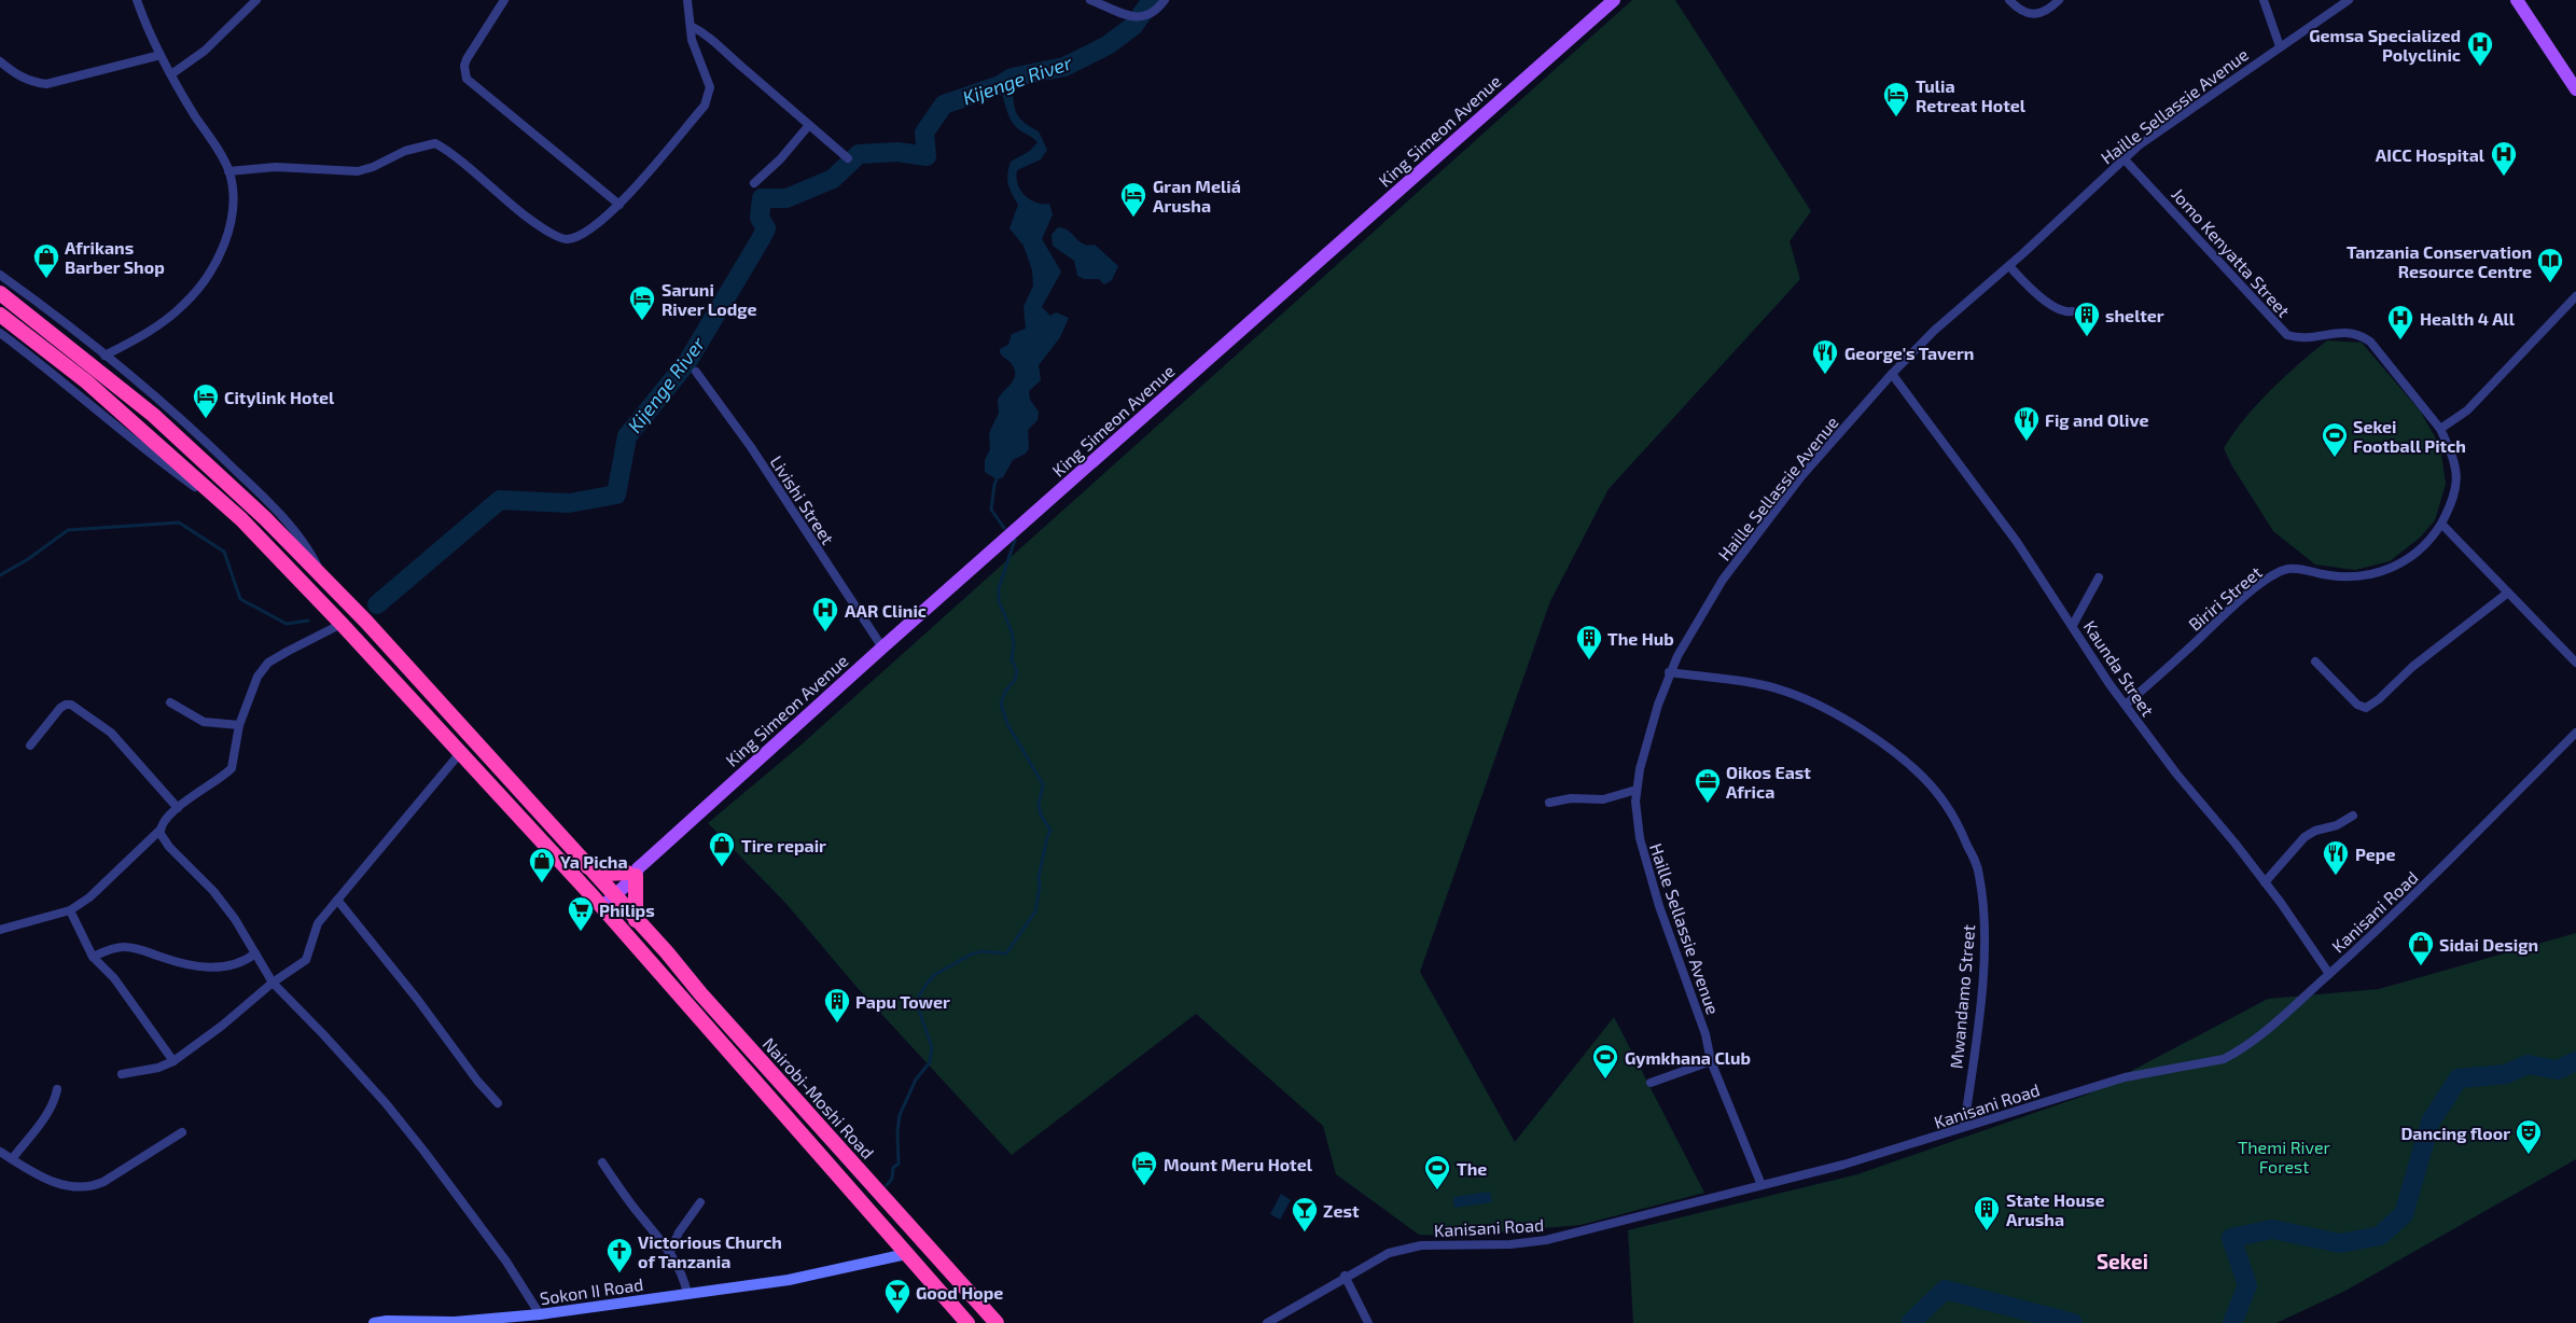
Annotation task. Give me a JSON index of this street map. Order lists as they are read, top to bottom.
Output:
{
  "streets": {
    "highway": ["Nairobi-Moshi Road"],
    "main road": ["King Simeon Avenue"],
    "street": [
      "Haille Sellassie Avenue",
      "Jomo Kenyatta Street",
      "Livishi Street",
      "Biriri Street",
      "Kaunda Street",
      "Kanisani Road",
      "Mwandamo Street",
      "Sokon II Road"
    ]
  },
  "crossings": [
    ["Haille Sellassie Avenue", "Jomo Kenyatta Street"],
    ["Haille Sellassie Avenue", "Kaunda Street"],
    ["Haille Sellassie Avenue", "Kanisani Road"],
    ["Haille Sellassie Avenue", "Mwandamo Street"],
    ["King Simeon Avenue", "Livishi Street"],
    ["King Simeon Avenue", "Nairobi-Moshi Road"],
    ["Jomo Kenyatta Street", "Biriri Street"],
    ["Biriri Street", "Kaunda Street"],
    ["Kaunda Street", "Kanisani Road"],
    ["Kanisani Road", "Mwandamo Street"],
    ["Nairobi-Moshi Road", "Sokon II Road"]
  ],
  "districts": ["Sekei"],
  "water": ["Kijenge River"],
  "parks": ["Themi River Forest"],
  "places": {
    "hospital": [
      "Gemsa Specialized Polyclinic",
      "AICC Hospital",
      "Health 4 All",
      "AAR Clinic"
    ],
    "hotel": [
      "Tulia Retreat Hotel",
      "Gran Meliá Arusha",
      "Saruni River Lodge",
      "Citylink Hotel",
      "Mount Meru Hotel"
    ],
    "shop": [
      "Afrikans Barber Shop",
      "Tire repair",
      "Ya Picha",
      "Sidai Design"
    ],
    "library": ["Tanzania Conservation Resource Centre"],
    "building": [
      "shelter",
      "The Hub",
      "Papu Tower",
      "State House Arusha"
    ],
    "restaurant": ["George's Tavern", "Fig and Olive", "Pepe"],
    "sports": ["Sekei Football Pitch", "Gymkhana Club", "The"],
    "office": ["Oikos East Africa"],
    "supermarket": ["Philips"],
    "theatre": ["Dancing floor"],
    "bar": ["Zest", "Good Hope"],
    "church": ["Victorious Church of Tanzania"]
  }
}
